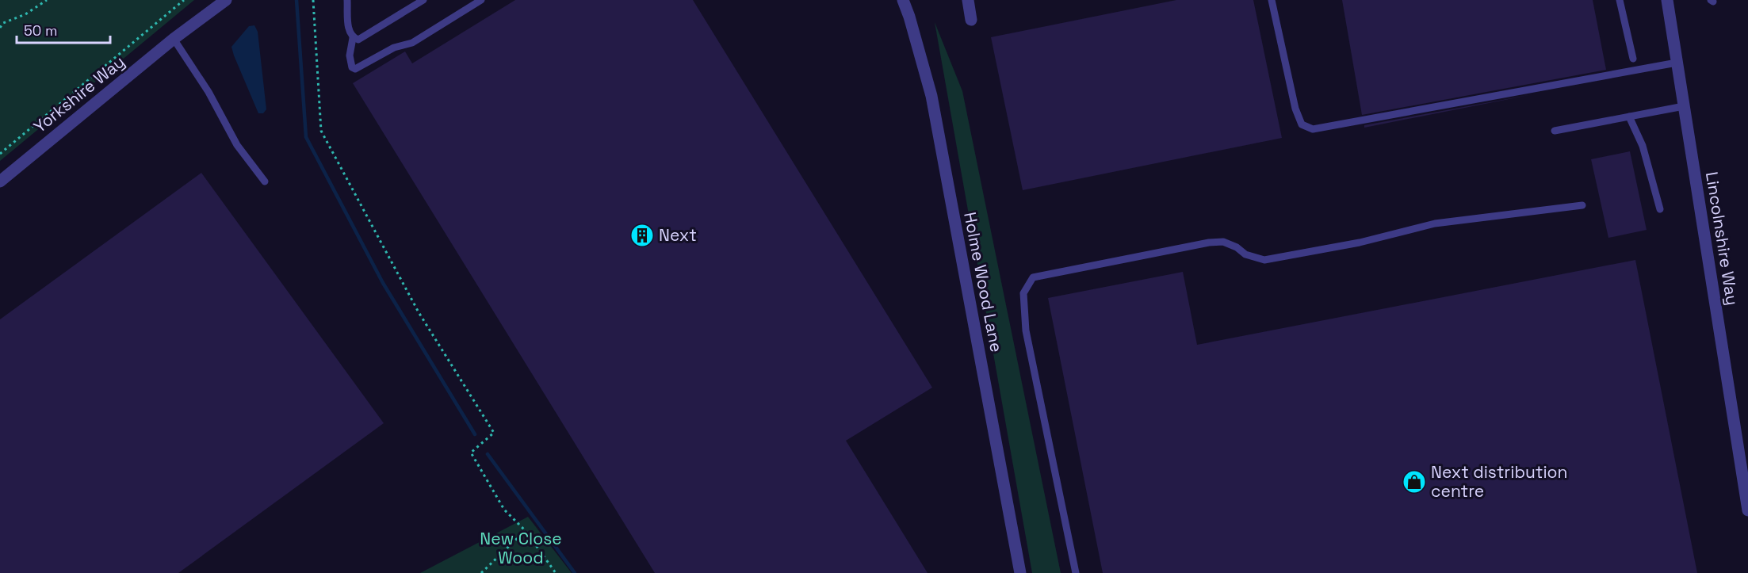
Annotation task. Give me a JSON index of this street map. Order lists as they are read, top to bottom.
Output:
{
  "streets": {
    "street": ["Yorkshire Way", "Lincolnshire Way", "Holme Wood Lane"]
  },
  "parks": ["New Close Wood"],
  "places": {
    "building": ["Next"],
    "shop": ["Next distribution centre"]
  },
  "scale_bar": "50 m"
}
